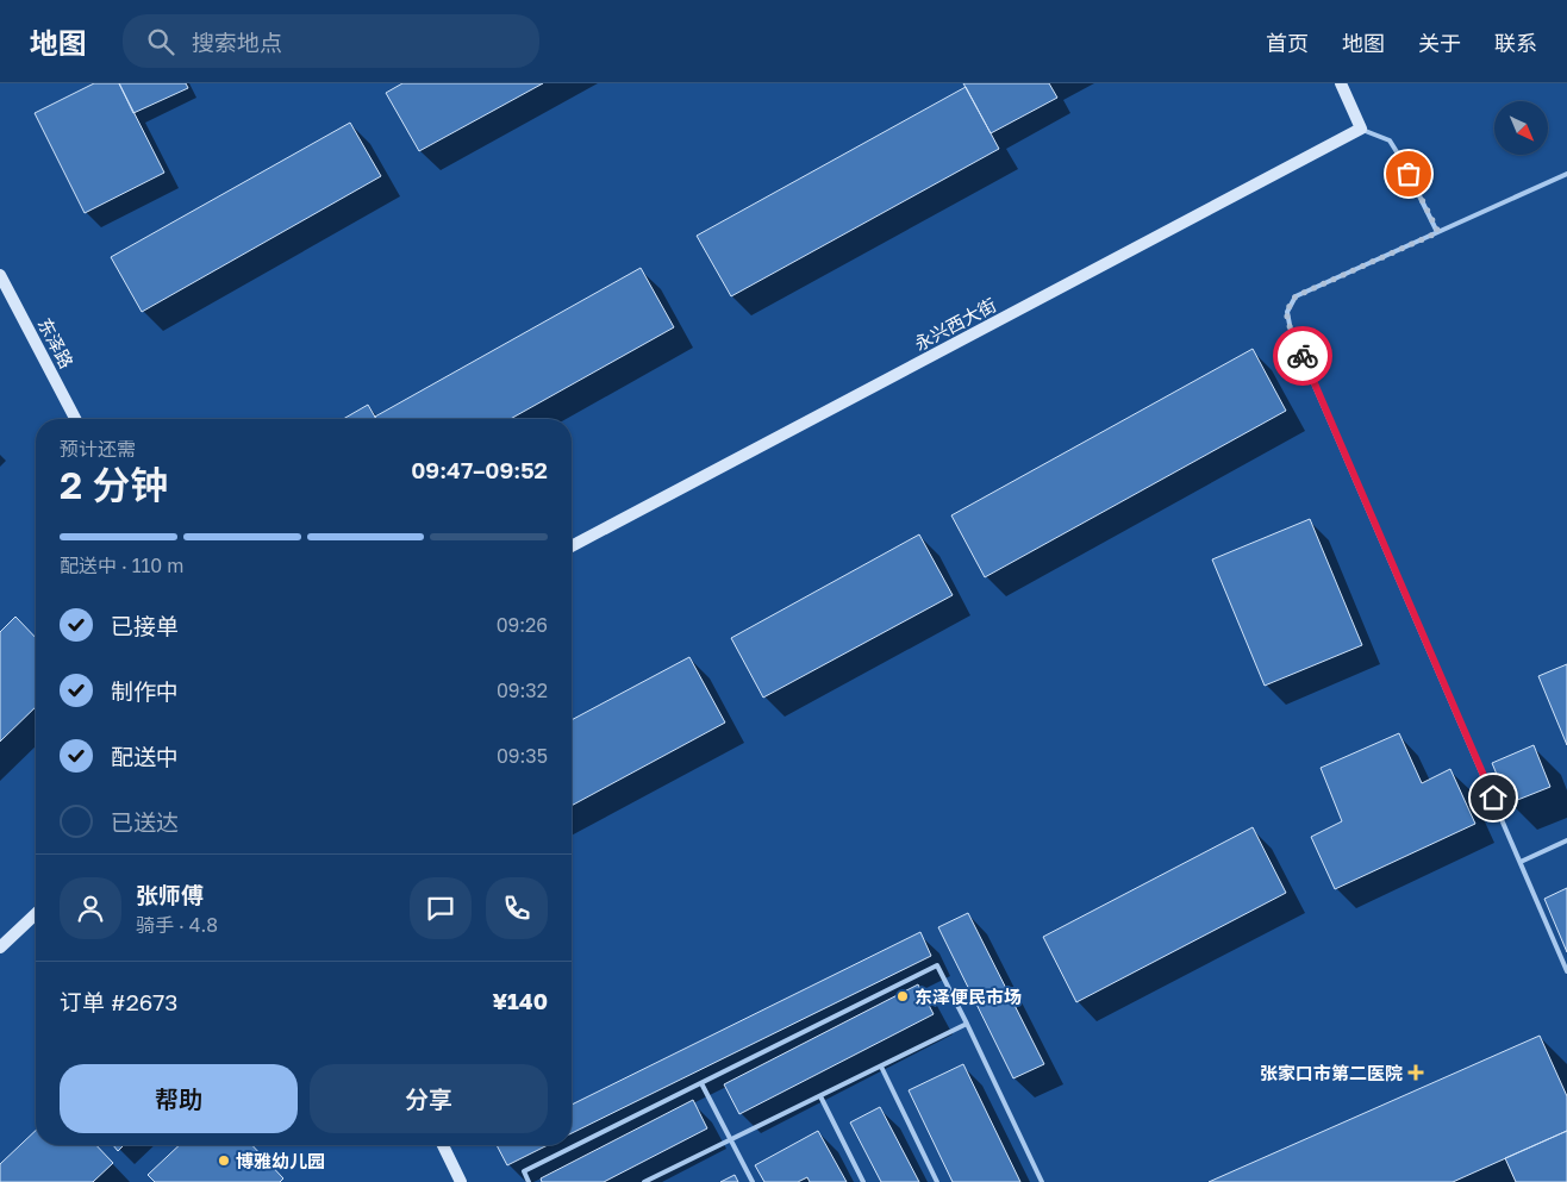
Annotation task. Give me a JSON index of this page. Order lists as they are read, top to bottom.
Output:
{
  "streets": {
    "main road": ["永兴西大街", "东泽路"]
  },
  "places": {
    "other": ["东泽便民市场", "博雅幼儿园"],
    "health": ["张家口市第二医院"]
  },
  "north": "bottom right",
  "page": {
    "header": "地图",
    "search": "搜索地点",
    "nav": [
      "首页",
      "地图",
      "关于",
      "联系"
    ],
    "heading": ["2 分钟", "预计还需", "09:47–09:52"],
    "panel": [
      "张师傅",
      "骑手 · 4.8",
      "订单 #2673",
      "¥140"
    ],
    "bar": "配送中 · 110 m",
    "list": [
      ["已接单", "09:26"],
      ["制作中", "09:32"],
      ["配送中", "09:35"],
      "已送达"
    ],
    "buttons": ["帮助", "分享"]
  }
}
